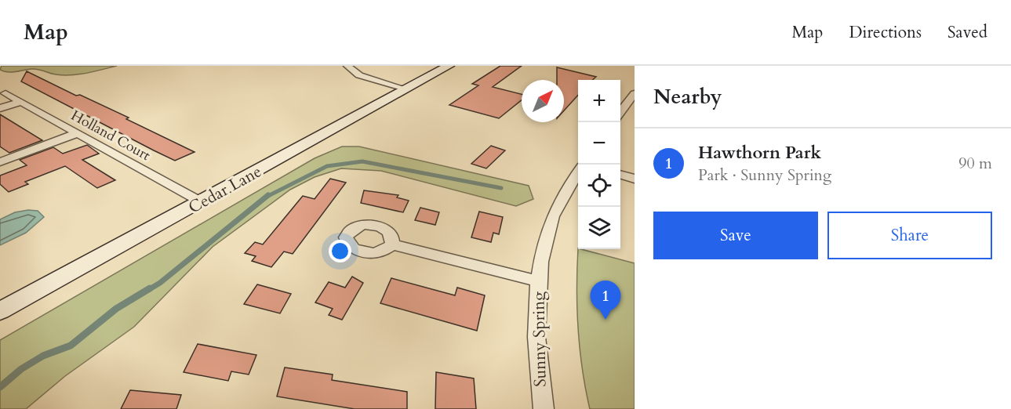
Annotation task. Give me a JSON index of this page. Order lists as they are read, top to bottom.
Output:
{
  "streets": {
    "main road": ["Cedar Lane"],
    "street": ["Holland Court", "Sunny Spring"]
  },
  "crossings": [
    ["Holland Court", "Cedar Lane"]
  ],
  "north": "top right",
  "page": {
    "header": "Map",
    "nav": ["Map", "Directions", "Saved"],
    "heading": "Nearby",
    "map_buttons": ["+", "−"],
    "list": [
      {
        "mark": "1",
        "name": "Hawthorn Park",
        "note": "Park · Sunny Spring",
        "value": "90 m"
      }
    ],
    "buttons": ["Save", "Share"],
    "pins": "1"
  }
}
